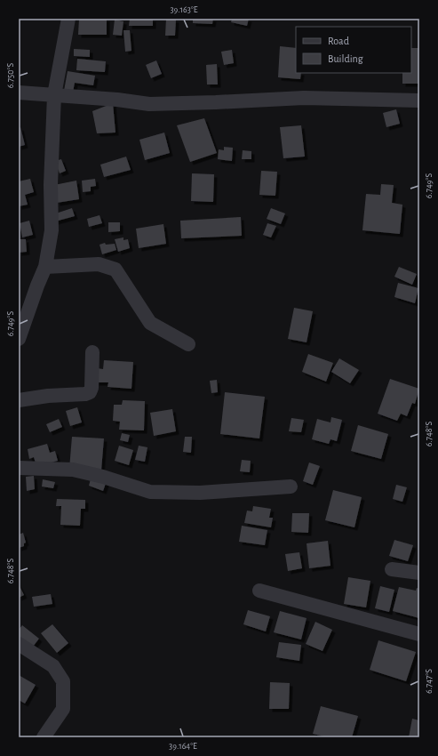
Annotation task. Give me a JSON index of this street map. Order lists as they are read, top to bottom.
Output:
{
  "legend": ["Road", "Building"],
  "coordinates": [
    "39.163°E",
    "6.750°S",
    "6.749°S",
    "6.748°S",
    "6.747°S",
    "39.164°E"
  ]
}
